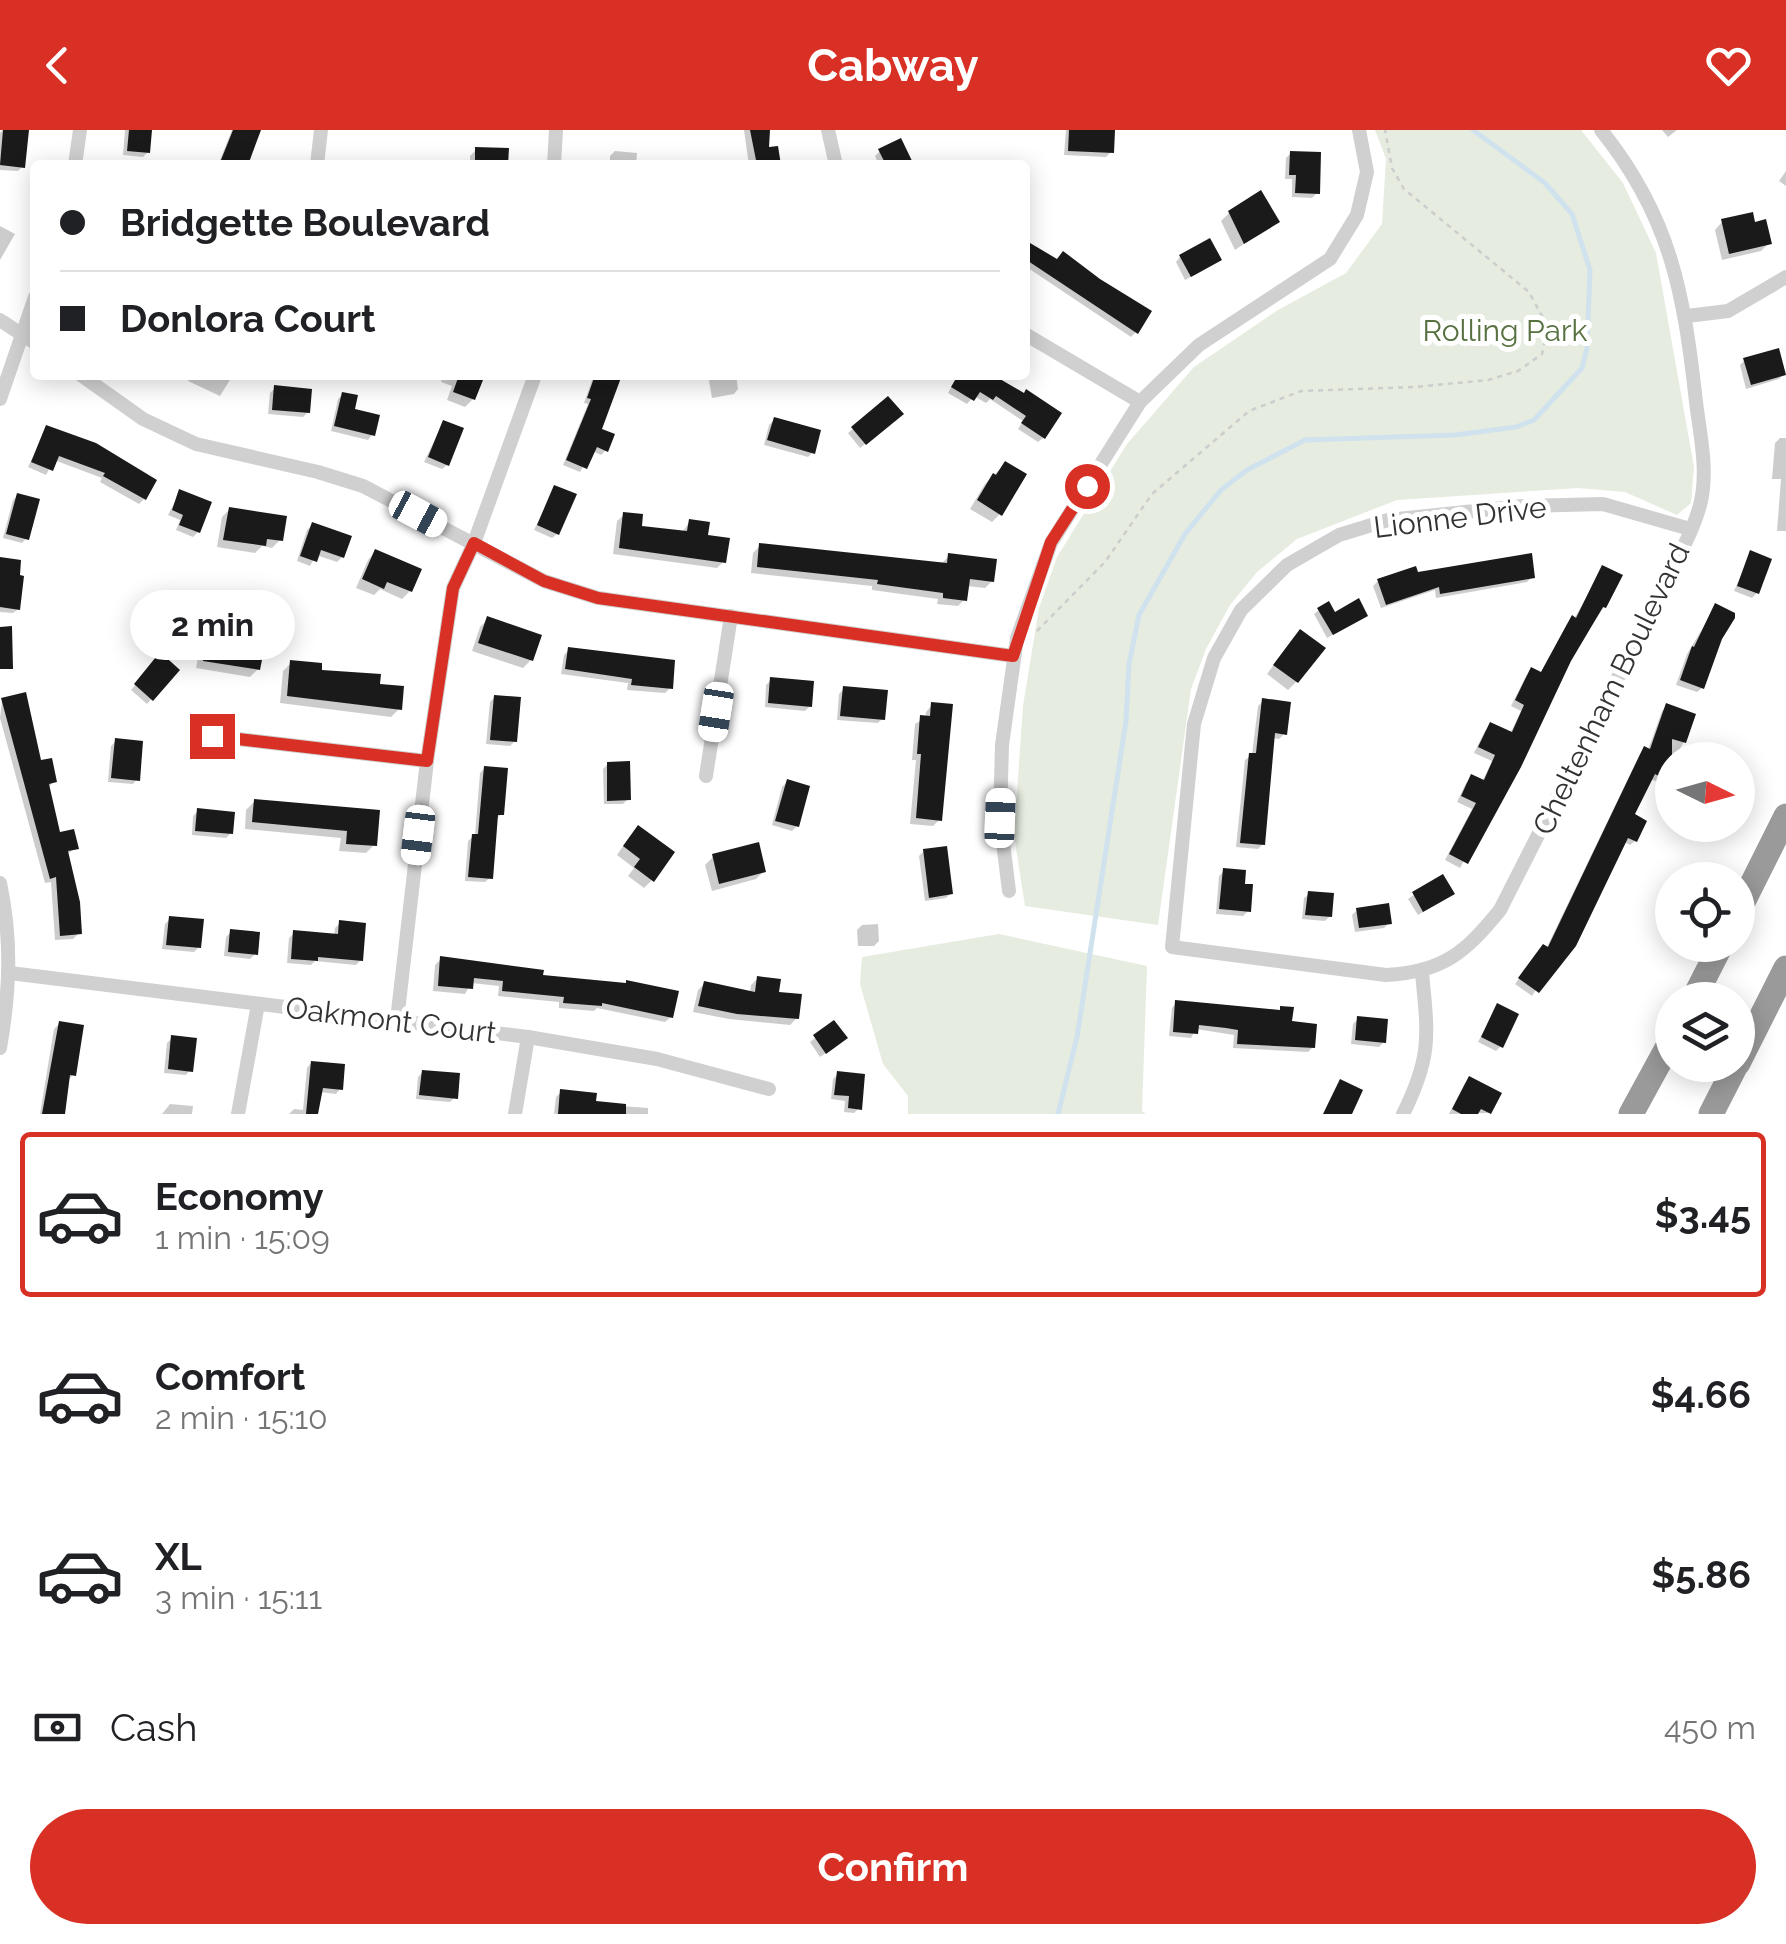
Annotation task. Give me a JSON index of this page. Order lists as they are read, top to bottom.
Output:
{
  "streets": {
    "street": ["Lionne Drive", "Cheltenham Boulevard", "Oakmont Court"]
  },
  "crossings": [
    ["Lionne Drive", "Cheltenham Boulevard"]
  ],
  "parks": ["Rolling Park"],
  "north": "right",
  "page": {
    "header": "Cabway",
    "banner": ["Bridgette Boulevard", "Donlora Court"],
    "bubble": "2 min",
    "list": [
      {
        "name": "Economy",
        "note": "1 min · 15:09",
        "value": "$3.45"
      },
      {
        "name": "Comfort",
        "note": "2 min · 15:10",
        "value": "$4.66"
      },
      {
        "name": "XL",
        "note": "3 min · 15:11",
        "value": "$5.86"
      }
    ],
    "pay": ["Cash", "450 m"],
    "buttons": "Confirm"
  }
}
